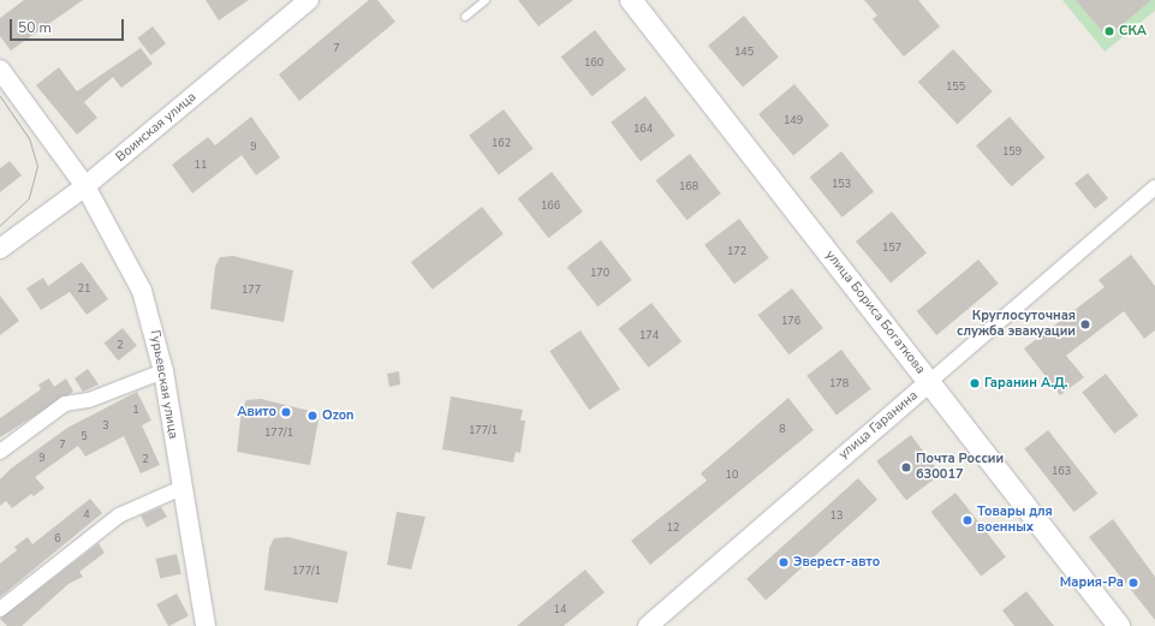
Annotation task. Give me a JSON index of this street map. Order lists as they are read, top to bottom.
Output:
{
  "streets": {
    "main road": ["улица Бориса Богаткова"],
    "street": ["Воинская улица", "Гурьевская улица", "улица Гаранина"]
  },
  "crossings": [
    ["Воинская улица", "Гурьевская улица"],
    ["улица Бориса Богаткова", "улица Гаранина"]
  ],
  "places": [
    "СКА",
    "Круглосуточная служба эвакуации",
    "Гаранин А.Д.",
    "Авито",
    "Ozon",
    "Почта России 630017",
    "Товары для военных",
    "Эверест-авто",
    "Мария-Ра"
  ],
  "house_numbers": [
    "7",
    "145",
    "160",
    "155",
    "149",
    "164",
    "162",
    "9",
    "159",
    "11",
    "153",
    "168",
    "166",
    "157",
    "172",
    "170",
    "21",
    "177",
    "176",
    "174",
    "2",
    "178",
    "1",
    "3",
    "8",
    "177/1",
    "177/1",
    "5",
    "7",
    "9",
    "2",
    "163",
    "10",
    "4",
    "13",
    "12",
    "6",
    "177/1",
    "14"
  ],
  "scale_bar": "50 m"
}
